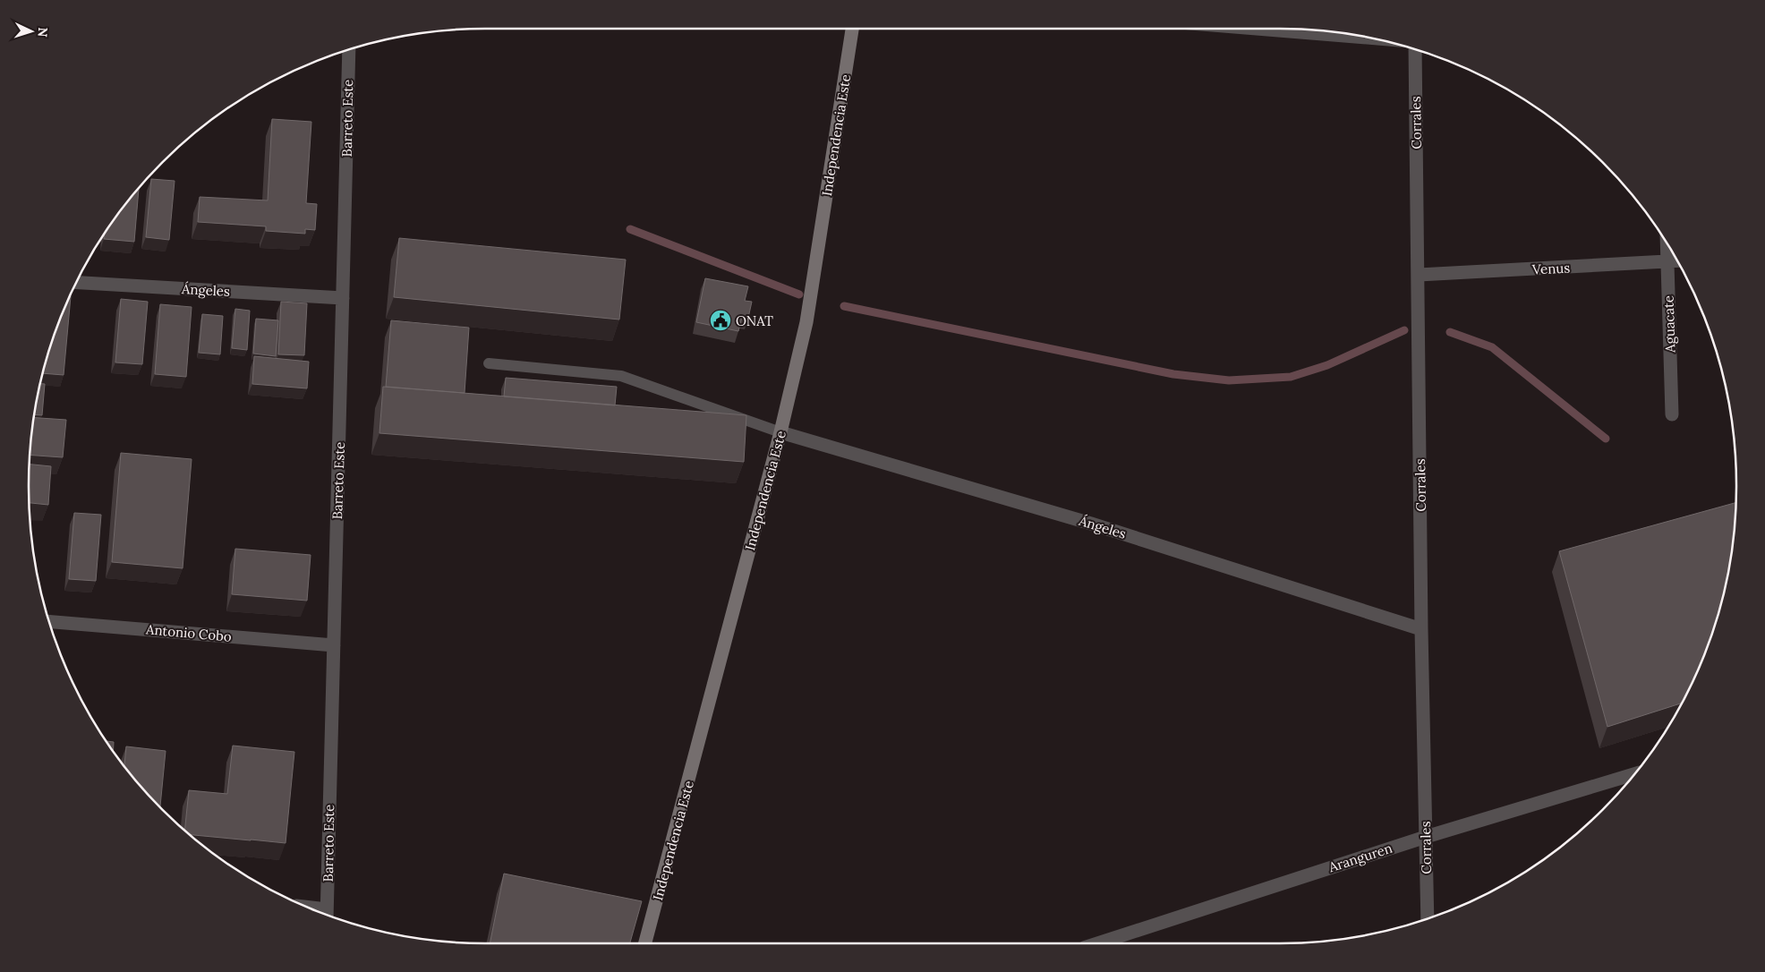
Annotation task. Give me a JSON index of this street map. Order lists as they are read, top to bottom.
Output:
{
  "streets": {
    "main road": ["Independencia Este"],
    "street": [
      "Barreto Este",
      "Corrales",
      "Venus",
      "Ángeles",
      "Aguacate",
      "Antonio Cobo",
      "Aranguren"
    ]
  },
  "crossings": [
    ["Barreto Este", "Ángeles"],
    ["Barreto Este", "Antonio Cobo"],
    ["Corrales", "Venus"],
    ["Corrales", "Ángeles"],
    ["Corrales", "Aranguren"],
    ["Independencia Este", "Ángeles"],
    ["Venus", "Aguacate"]
  ],
  "places": {
    "public building": ["ONAT"]
  },
  "north": "right"
}
